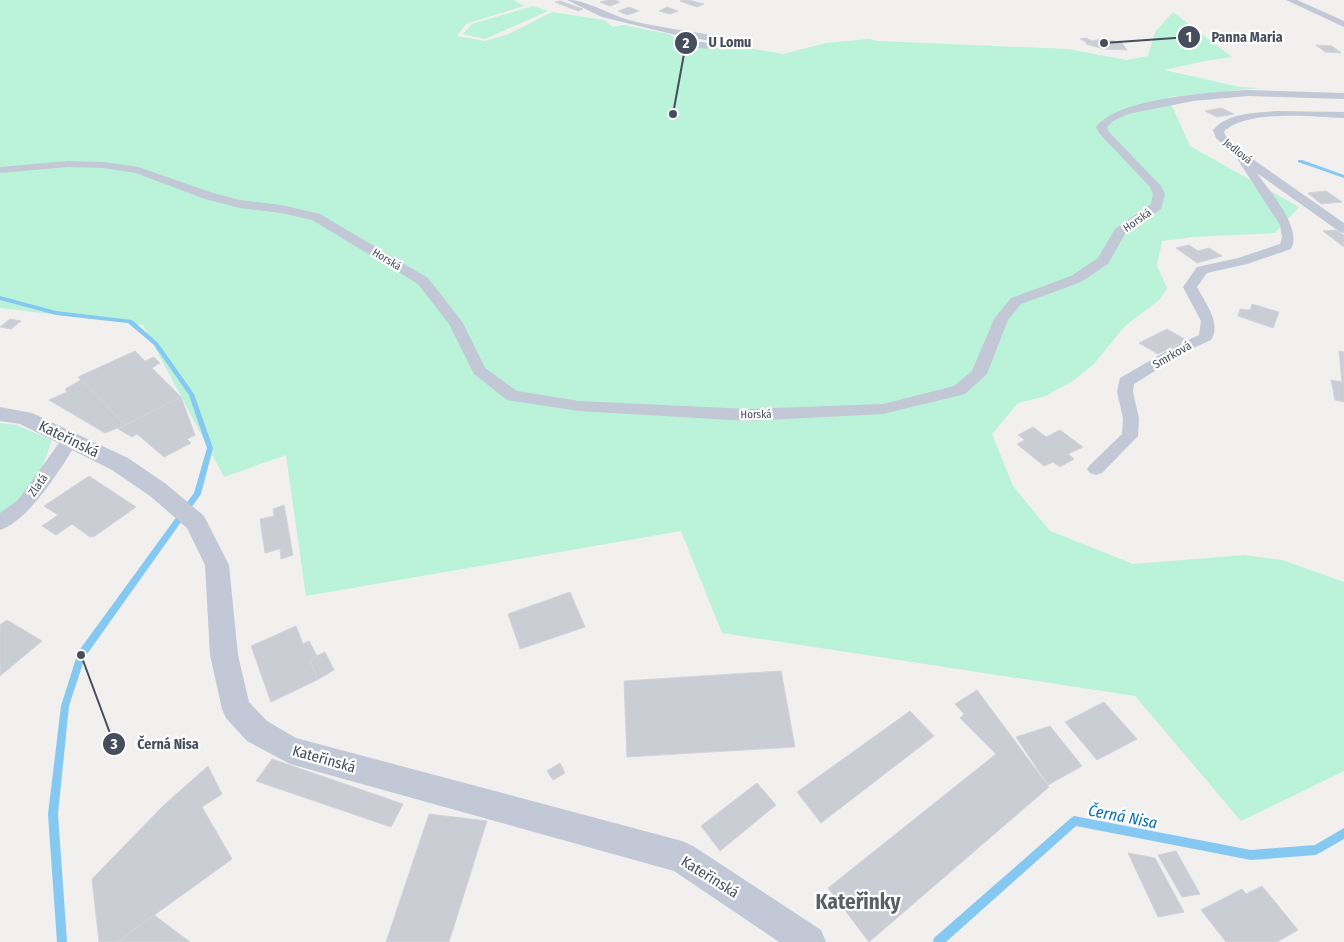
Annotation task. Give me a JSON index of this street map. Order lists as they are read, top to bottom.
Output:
{
  "streets": {
    "street": [
      "Jedlová",
      "Horská",
      "Smrková",
      "Kateřinská",
      "Zlatá"
    ]
  },
  "crossings": [
    ["Jedlová", "Smrková"],
    ["Kateřinská", "Zlatá"]
  ],
  "districts": ["Kateřinky"],
  "water": ["Černá Nisa"],
  "places": ["Panna Maria", "U Lomu", "Černá Nisa"]
}
